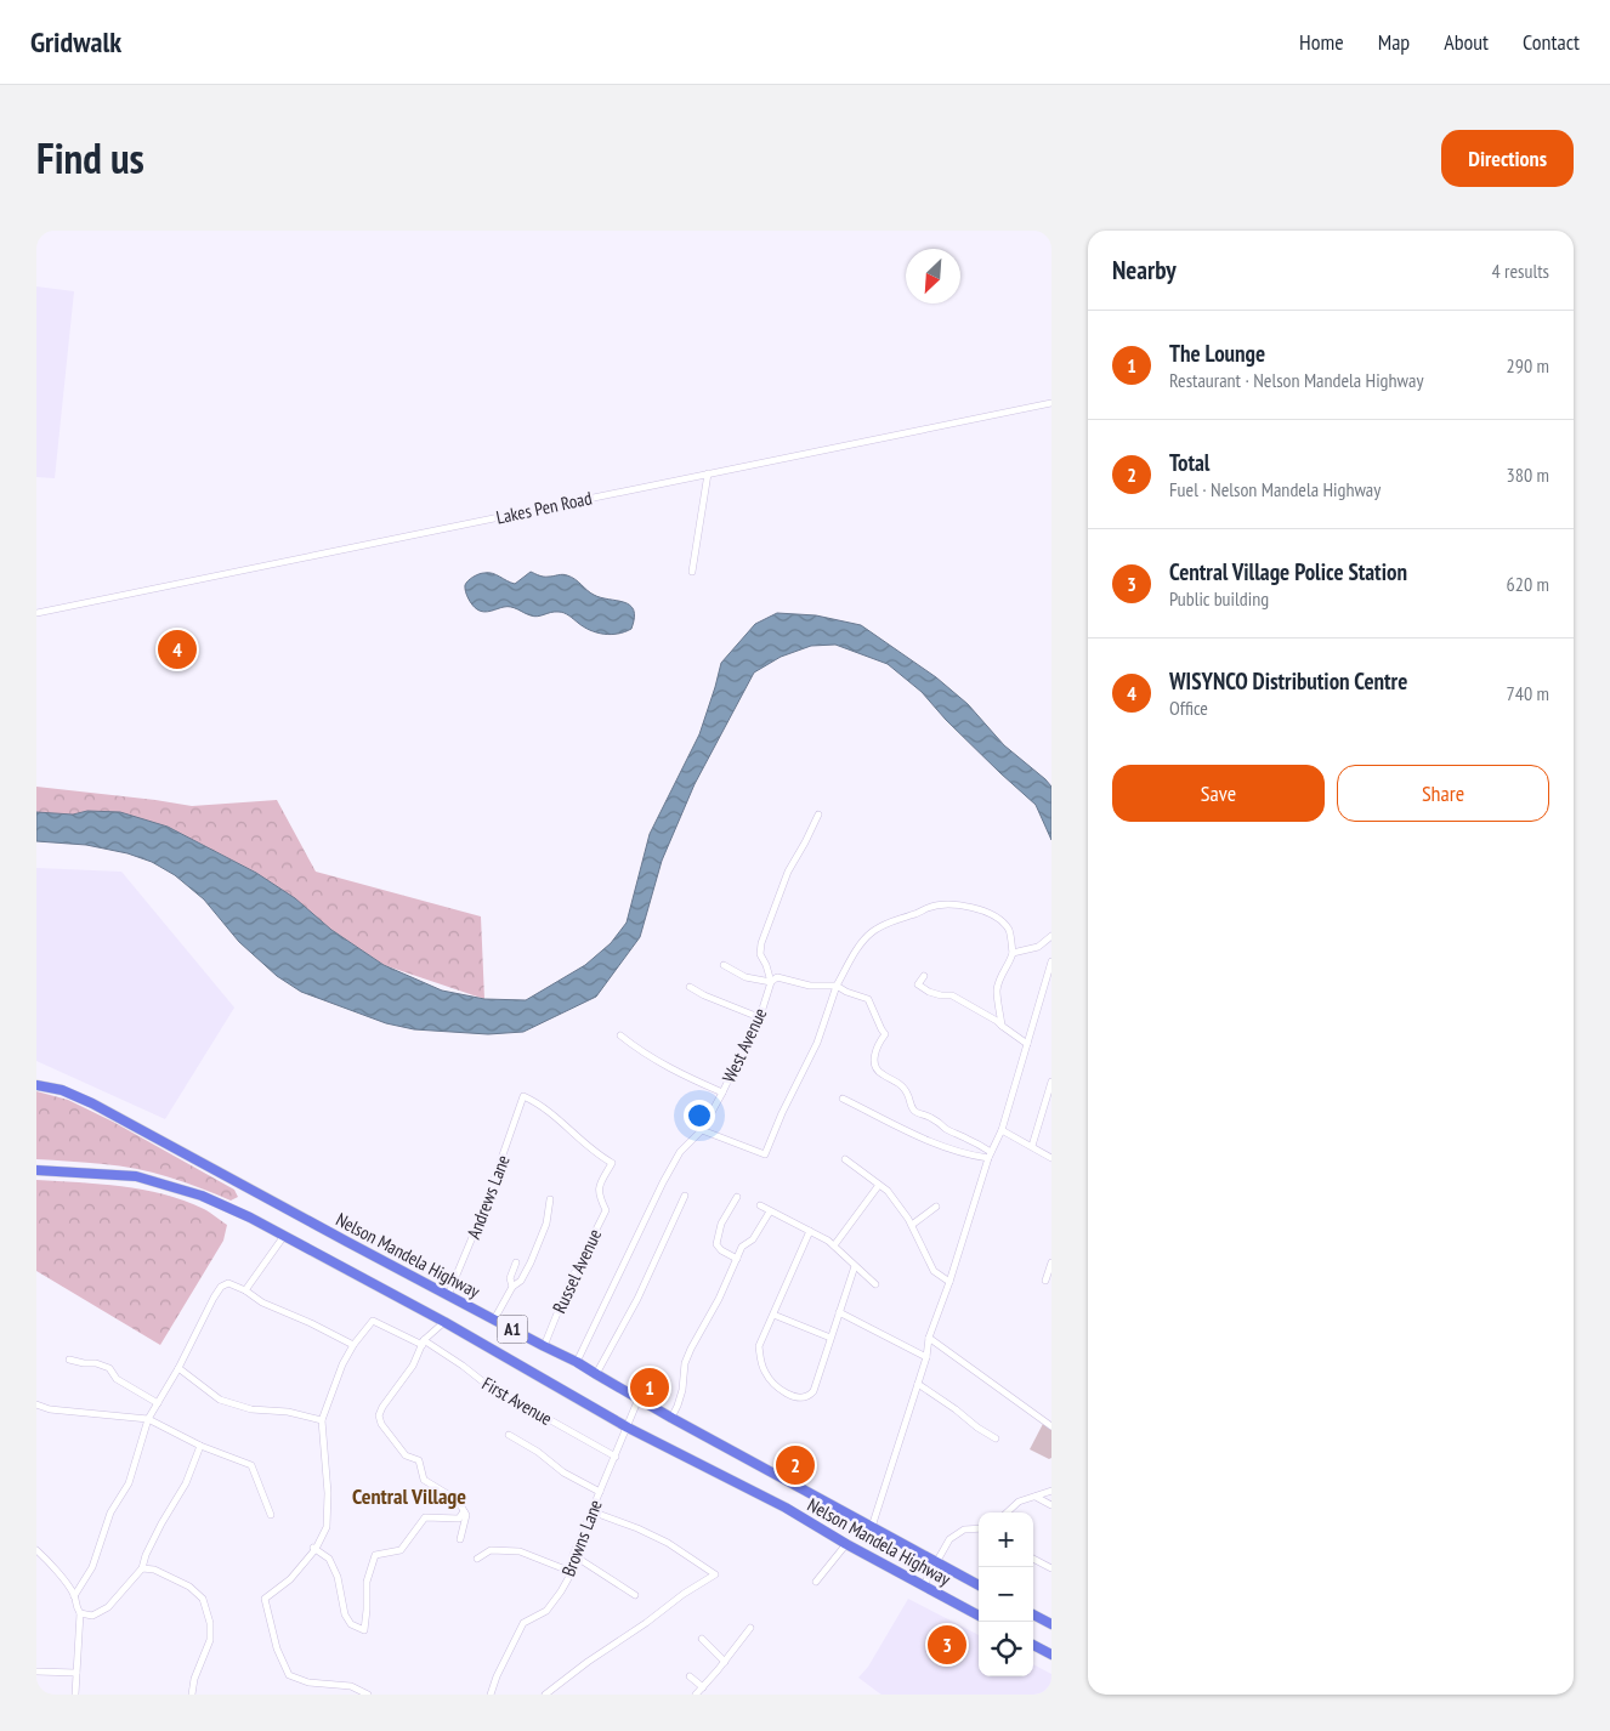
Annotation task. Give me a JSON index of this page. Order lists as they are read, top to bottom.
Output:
{
  "streets": {
    "highway": ["Nelson Mandela Highway", "A1"],
    "street": [
      "Lakes Pen Road",
      "West Avenue",
      "Andrews Lane",
      "Russel Avenue",
      "First Avenue",
      "Browns Lane"
    ]
  },
  "crossings": [
    ["West Avenue", "Nelson Mandela Highway"],
    ["Andrews Lane", "Nelson Mandela Highway"],
    ["Andrews Lane", "Russel Avenue"],
    ["Nelson Mandela Highway", "Russel Avenue"],
    ["Nelson Mandela Highway", "Browns Lane"],
    ["First Avenue", "Browns Lane"]
  ],
  "districts": ["Central Village"],
  "north": "bottom left",
  "page": {
    "header": "Gridwalk",
    "nav": [
      "Home",
      "Map",
      "About",
      "Contact"
    ],
    "title": "Find us",
    "buttons": [
      "Directions",
      ["Save", "Share"]
    ],
    "heading": ["Nearby", "4 results"],
    "list": [
      {
        "mark": "1",
        "name": "The Lounge",
        "note": "Restaurant · Nelson Mandela Highway",
        "value": "290 m"
      },
      {
        "mark": "2",
        "name": "Total",
        "note": "Fuel · Nelson Mandela Highway",
        "value": "380 m"
      },
      {
        "mark": "3",
        "name": "Central Village Police Station",
        "note": "Public building",
        "value": "620 m"
      },
      {
        "mark": "4",
        "name": "WISYNCO Distribution Centre",
        "note": "Office",
        "value": "740 m"
      }
    ],
    "pins": [
      "4",
      "1",
      "2",
      "3"
    ],
    "map_buttons": ["+", "−"]
  }
}
